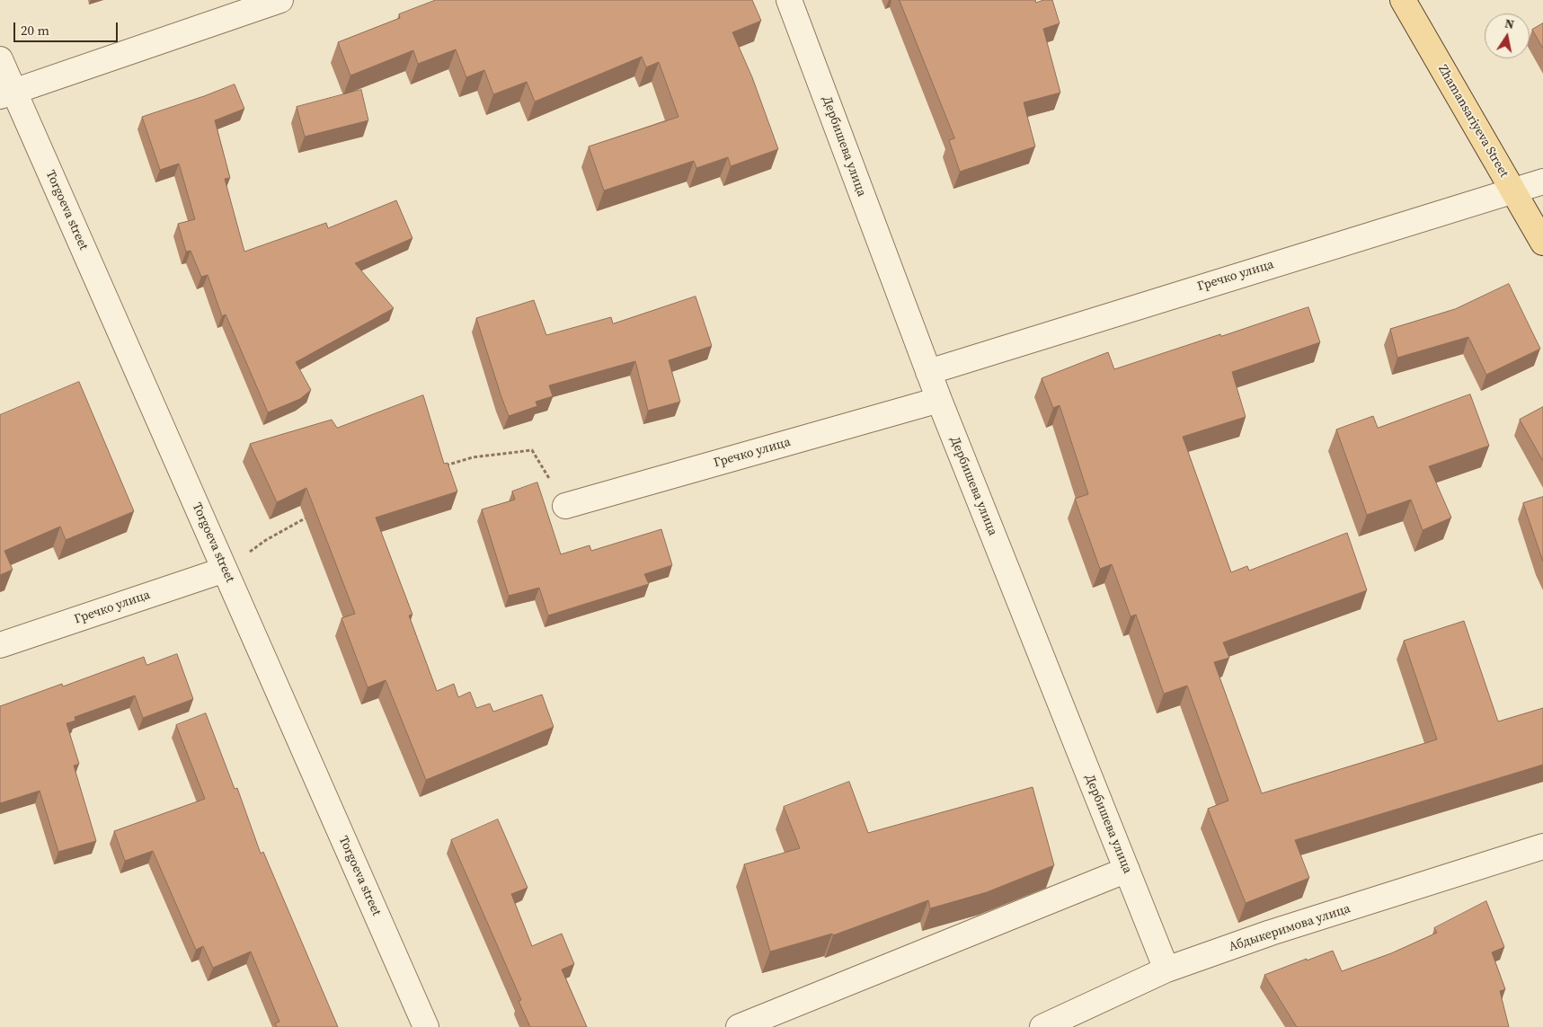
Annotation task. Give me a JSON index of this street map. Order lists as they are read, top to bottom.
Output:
{
  "streets": {
    "main road": ["Zhamansariyeva Street"],
    "street": [
      "Дербишева улица",
      "Torgoeva street",
      "Гречко улица",
      "Абдыкеримова улица"
    ]
  },
  "crossings": [
    ["Zhamansariyeva Street", "Гречко улица"],
    ["Дербишева улица", "Гречко улица"],
    ["Дербишева улица", "Абдыкеримова улица"],
    ["Torgoeva street", "Гречко улица"]
  ],
  "scale_bar": "20 m",
  "north": "top"
}
